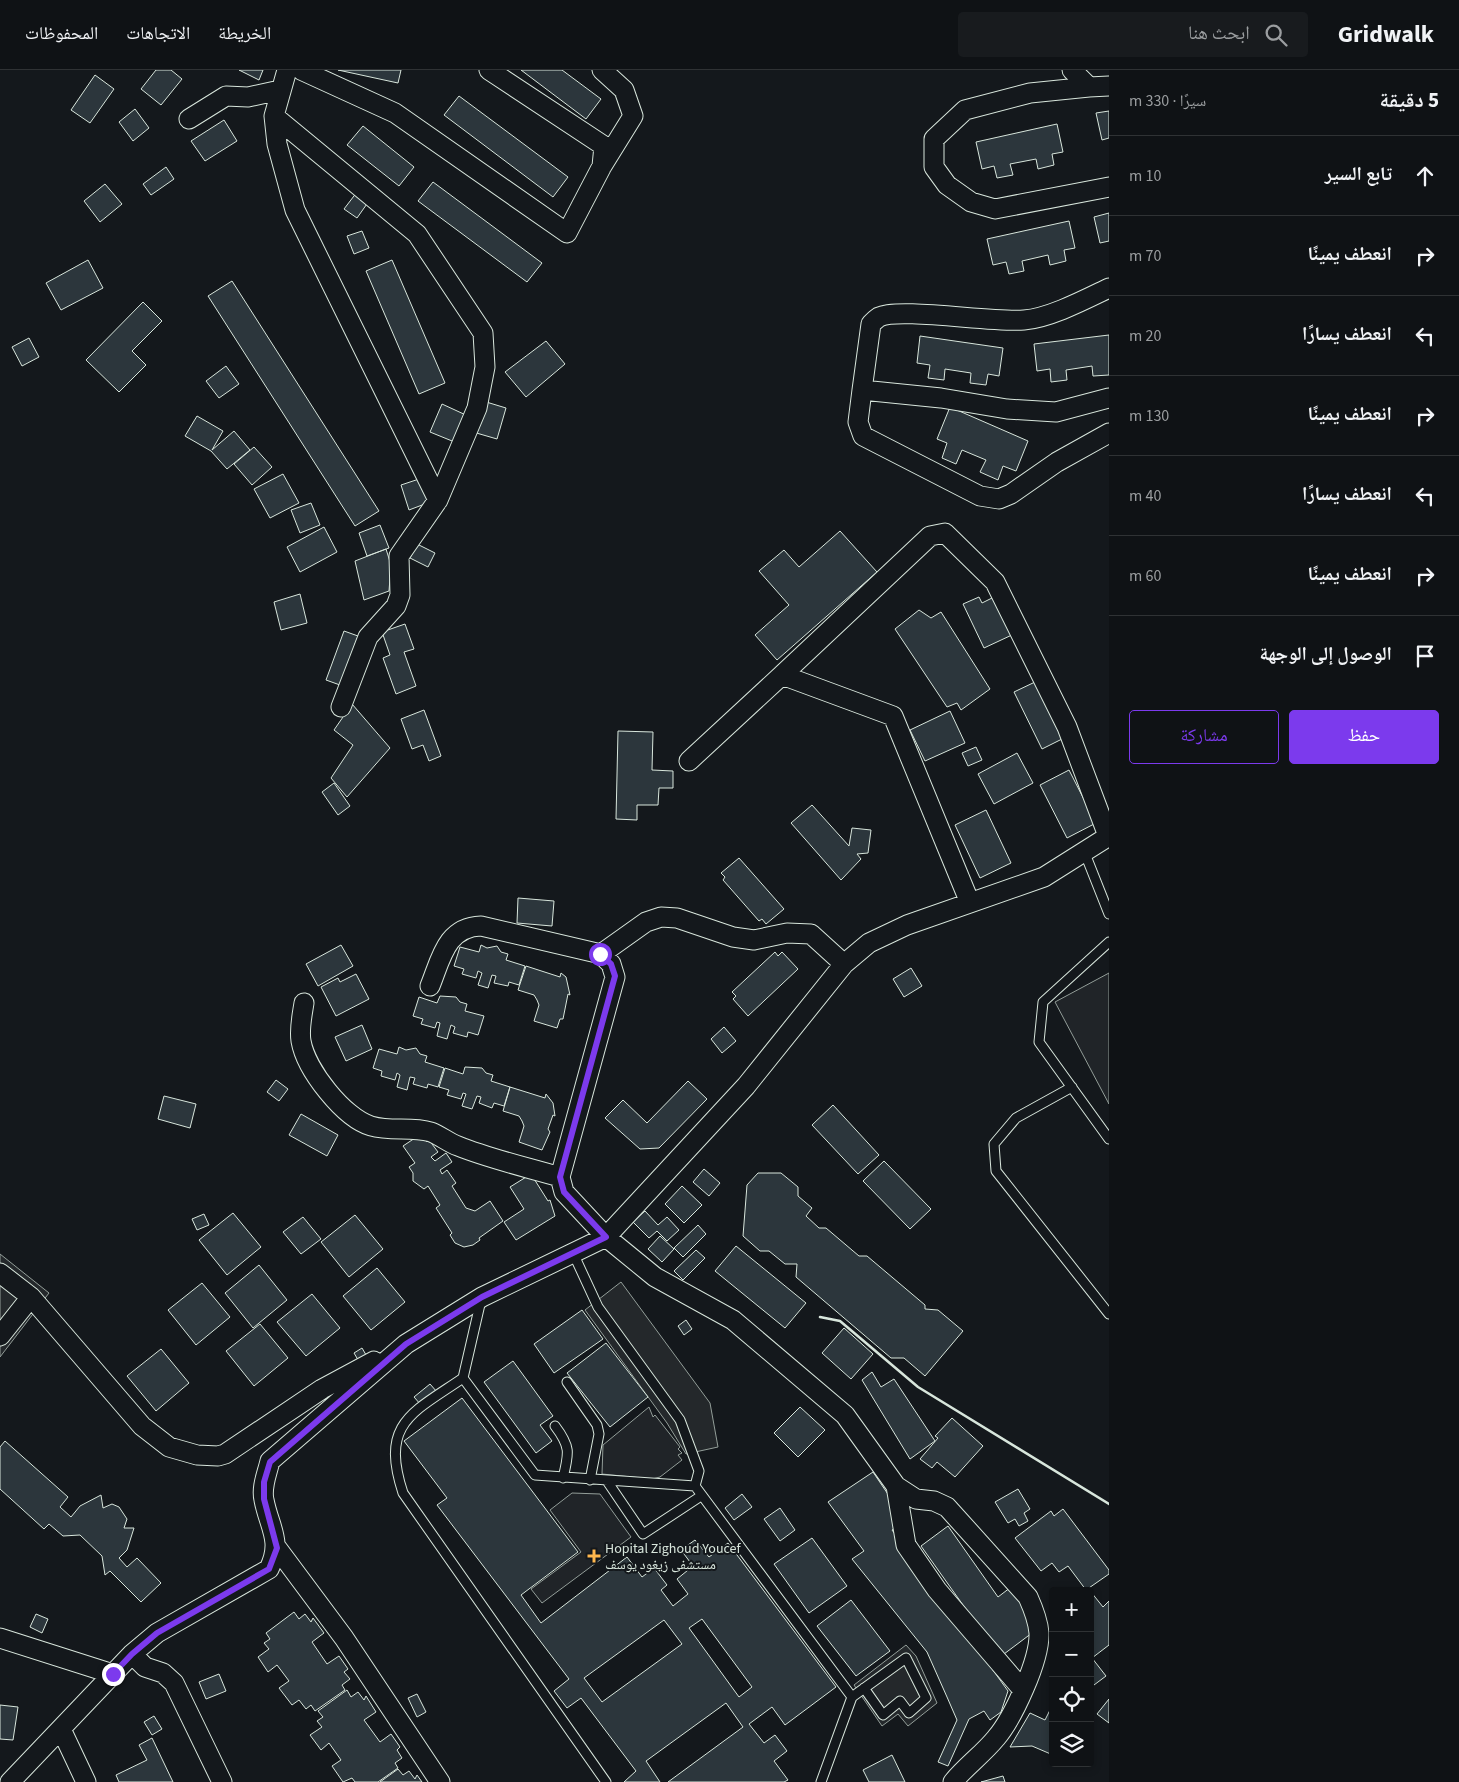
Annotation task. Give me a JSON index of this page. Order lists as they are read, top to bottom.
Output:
{
  "places": {
    "health": ["Hopital Zighoud Youcef مستشفى زيغود يوسف"]
  },
  "page": {
    "header": "Gridwalk",
    "search": "ابحث هنا",
    "nav": ["الخريطة", "الاتجاهات", "المحفوظات"],
    "heading": ["5 دقيقة", "سيرًا · 330 m"],
    "list": [
      ["تابع السير", "10 m"],
      ["انعطف يمينًا", "70 m"],
      ["انعطف يسارًا", "20 m"],
      ["انعطف يمينًا", "130 m"],
      ["انعطف يسارًا", "40 m"],
      ["انعطف يمينًا", "60 m"],
      "الوصول إلى الوجهة"
    ],
    "buttons": ["حفظ", "مشاركة"],
    "map_buttons": ["+", "−"]
  }
}
